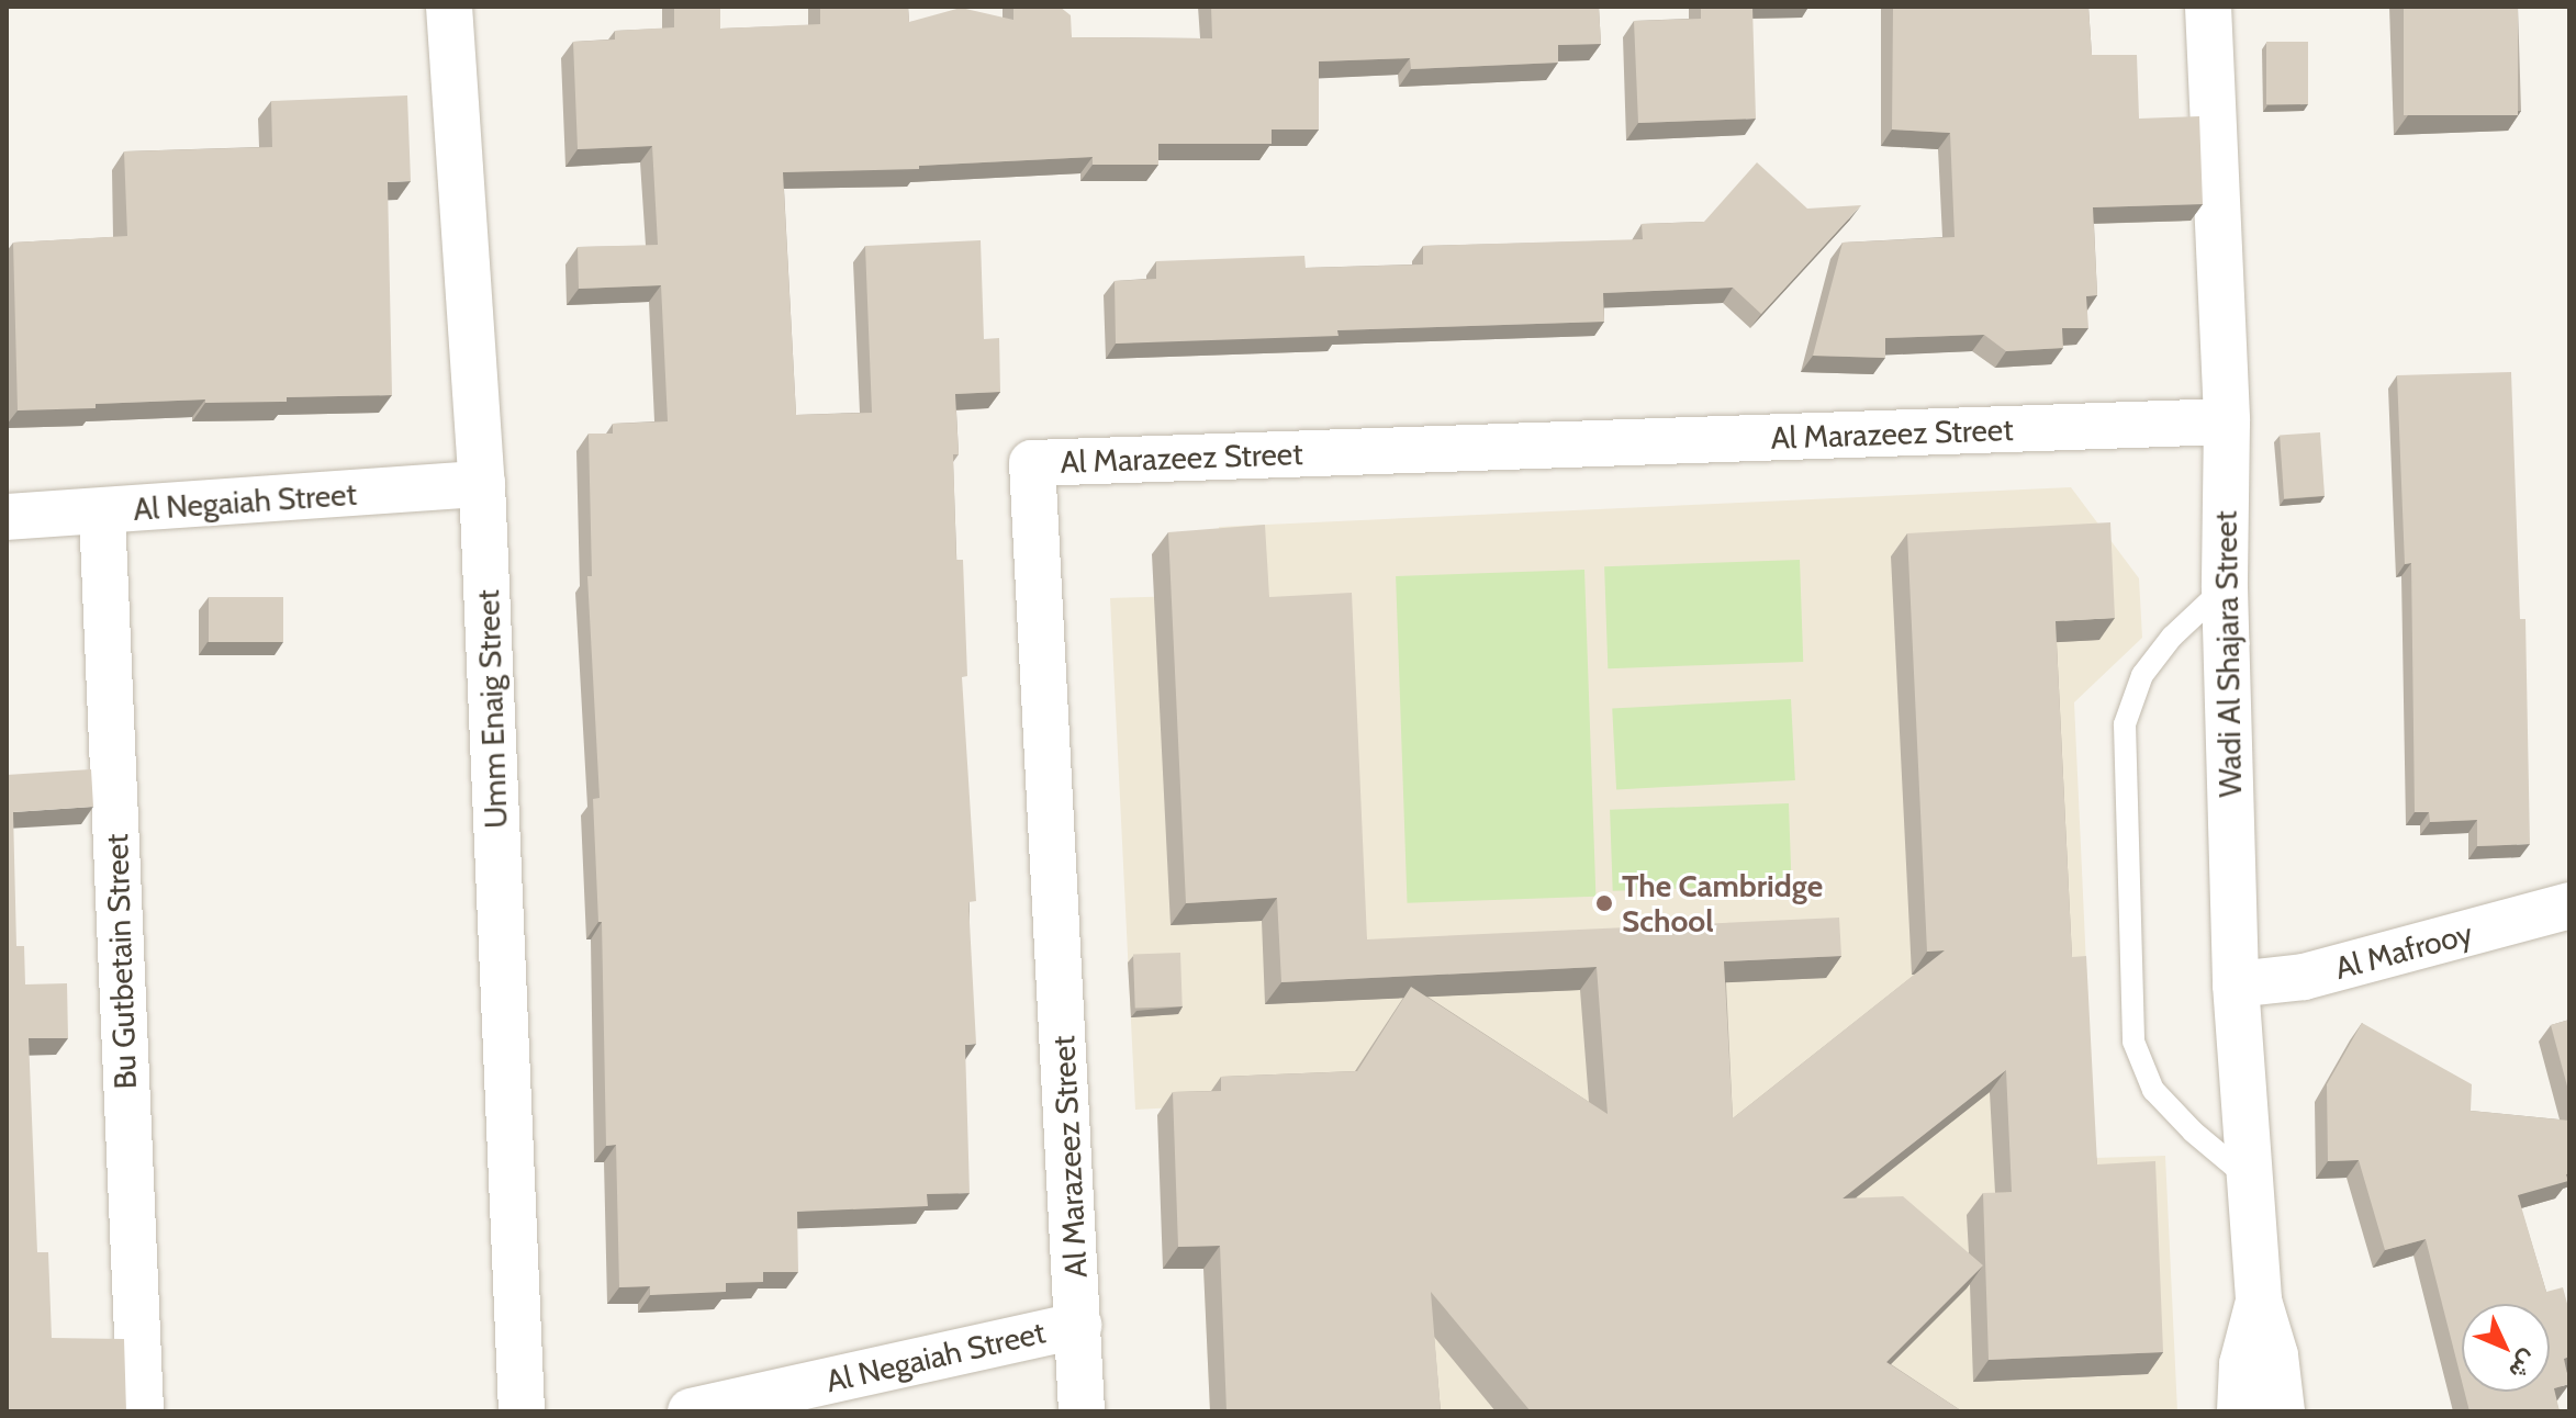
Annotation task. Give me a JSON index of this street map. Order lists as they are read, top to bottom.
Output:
{
  "streets": {
    "street": [
      "Al Marazeez Street",
      "Al Negaiah Street",
      "Wadi Al Shajara Street",
      "Umm Enaig Street",
      "Al Mafrooy",
      "Bu Gutbetain Street"
    ]
  },
  "crossings": [
    ["Al Marazeez Street", "Al Negaiah Street"],
    ["Al Marazeez Street", "Wadi Al Shajara Street"],
    ["Al Negaiah Street", "Umm Enaig Street"],
    ["Al Negaiah Street", "Bu Gutbetain Street"],
    ["Wadi Al Shajara Street", "Al Mafrooy"]
  ],
  "places": ["The Cambridge School"],
  "north": "bottom right"
}
